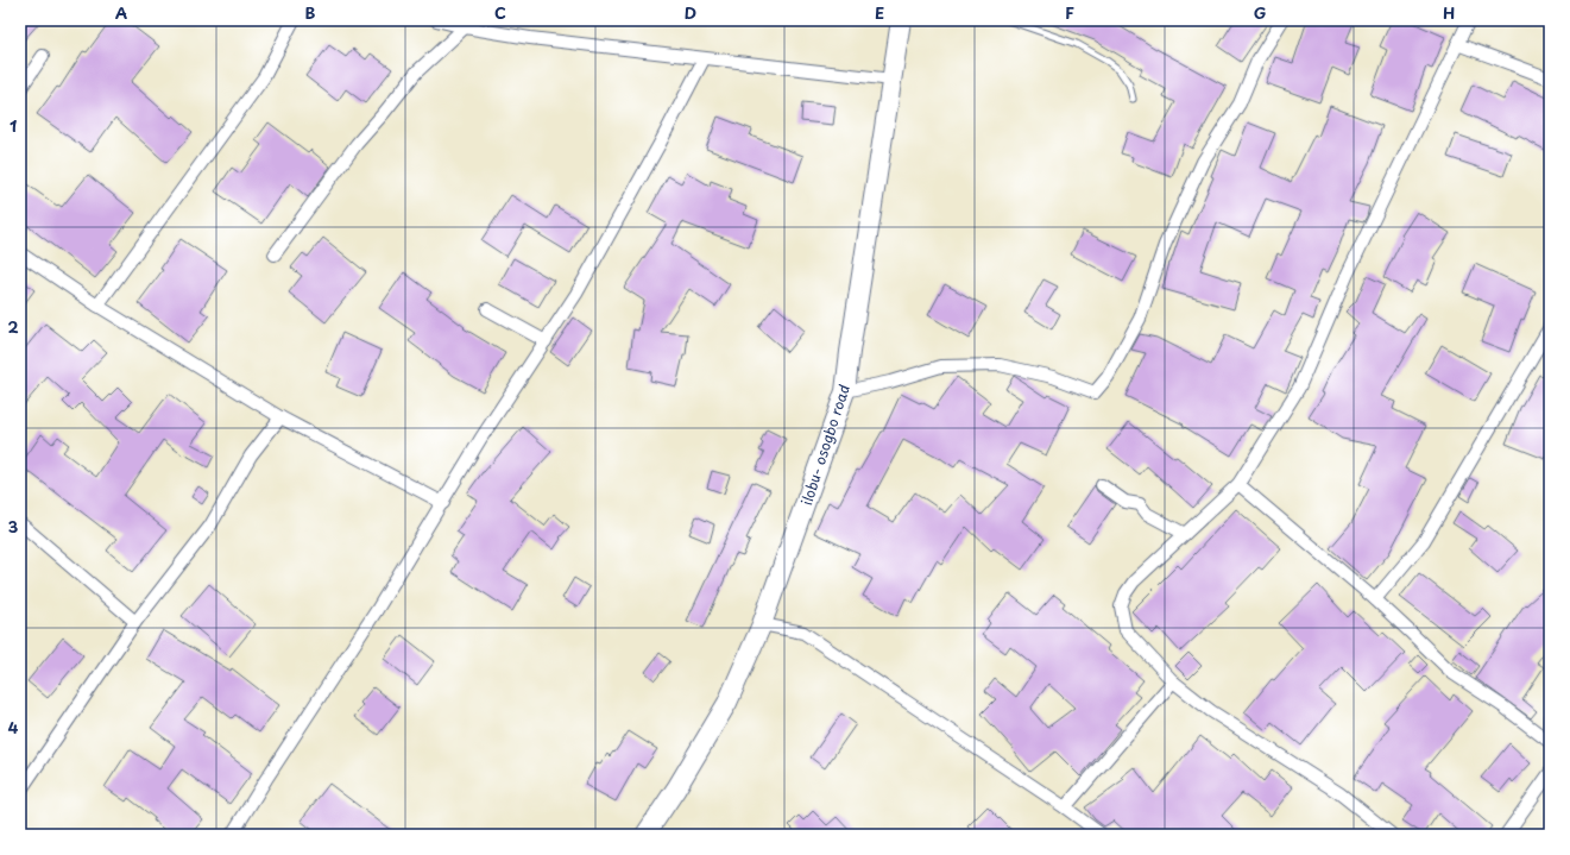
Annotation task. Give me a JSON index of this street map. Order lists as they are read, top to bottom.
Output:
{
  "streets": {
    "main road": ["ilobu- osogbo road"]
  },
  "grid": {
    "columns": [
      "A",
      "B",
      "C",
      "D",
      "E",
      "F",
      "G",
      "H"
    ],
    "rows": [
      "1",
      "2",
      "3",
      "4"
    ]
  }
}
